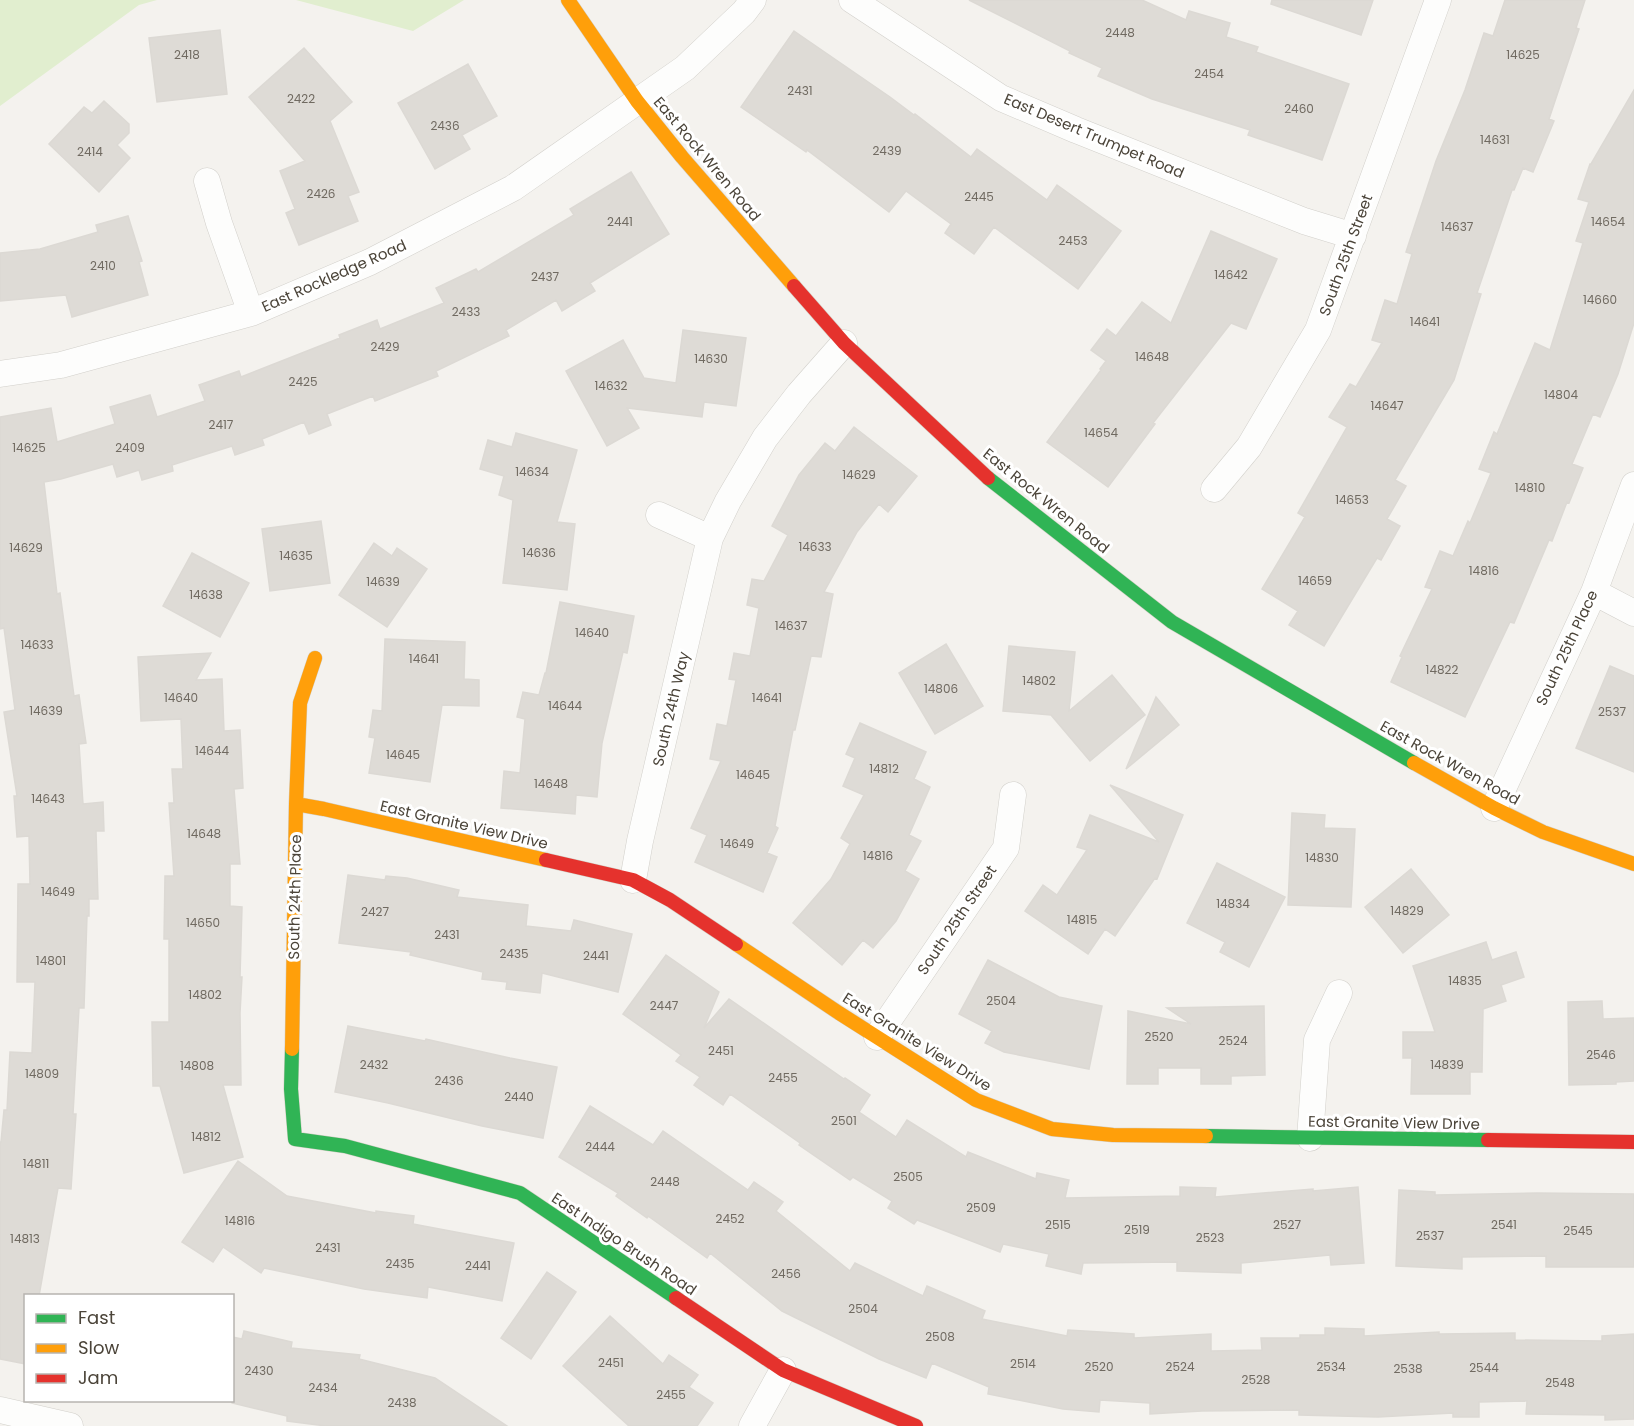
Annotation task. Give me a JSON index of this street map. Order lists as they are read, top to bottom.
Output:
{
  "streets": {
    "street": [
      "East Desert Trumpet Road",
      "East Rock Wren Road",
      "South 25th Street",
      "East Rockledge Road",
      "South 25th Place",
      "South 24th Way",
      "East Granite View Drive",
      "South 24th Place",
      "East Indigo Brush Road"
    ]
  },
  "crossings": [
    ["East Desert Trumpet Road", "South 25th Street"],
    ["East Rock Wren Road", "East Rockledge Road"],
    ["East Rock Wren Road", "South 25th Place"],
    ["East Rock Wren Road", "South 24th Way"],
    ["South 25th Street", "East Granite View Drive"],
    ["South 24th Way", "East Granite View Drive"],
    ["East Granite View Drive", "South 24th Place"],
    ["South 24th Place", "East Indigo Brush Road"]
  ],
  "house_numbers": [
    "2448",
    "2418",
    "14625",
    "2454",
    "2431",
    "2422",
    "2460",
    "2436",
    "14631",
    "2439",
    "2414",
    "2426",
    "2445",
    "2441",
    "14654",
    "14637",
    "2453",
    "2410",
    "14642",
    "2437",
    "14660",
    "2433",
    "14641",
    "2429",
    "14648",
    "14630",
    "2425",
    "14632",
    "14804",
    "14647",
    "2417",
    "14654",
    "14625",
    "2409",
    "14634",
    "14629",
    "14810",
    "14653",
    "14633",
    "14629",
    "14636",
    "14635",
    "14816",
    "14659",
    "14639",
    "14638",
    "14637",
    "14640",
    "14633",
    "14641",
    "14822",
    "14802",
    "14806",
    "14640",
    "14641",
    "14644",
    "14639",
    "2537",
    "14644",
    "14645",
    "14812",
    "14645",
    "14648",
    "14643",
    "14648",
    "14649",
    "14816",
    "14830",
    "14649",
    "14834",
    "14829",
    "2427",
    "14815",
    "14650",
    "2431",
    "2435",
    "2441",
    "14801",
    "14835",
    "14802",
    "2504",
    "2447",
    "2520",
    "2524",
    "2451",
    "2546",
    "2432",
    "14839",
    "14808",
    "14809",
    "2455",
    "2436",
    "2440",
    "2501",
    "14812",
    "2444",
    "14811",
    "2505",
    "2448",
    "2509",
    "2452",
    "14816",
    "2515",
    "2527",
    "2541",
    "2519",
    "2545",
    "2537",
    "2523",
    "14813",
    "2431",
    "2435",
    "2441",
    "2456",
    "2504",
    "2508",
    "2451",
    "2514",
    "2520",
    "2524",
    "2534",
    "2544",
    "2538",
    "2430",
    "2528",
    "2548",
    "2434",
    "2455",
    "2438"
  ],
  "legend": ["Fast", "Slow", "Jam"]
}
